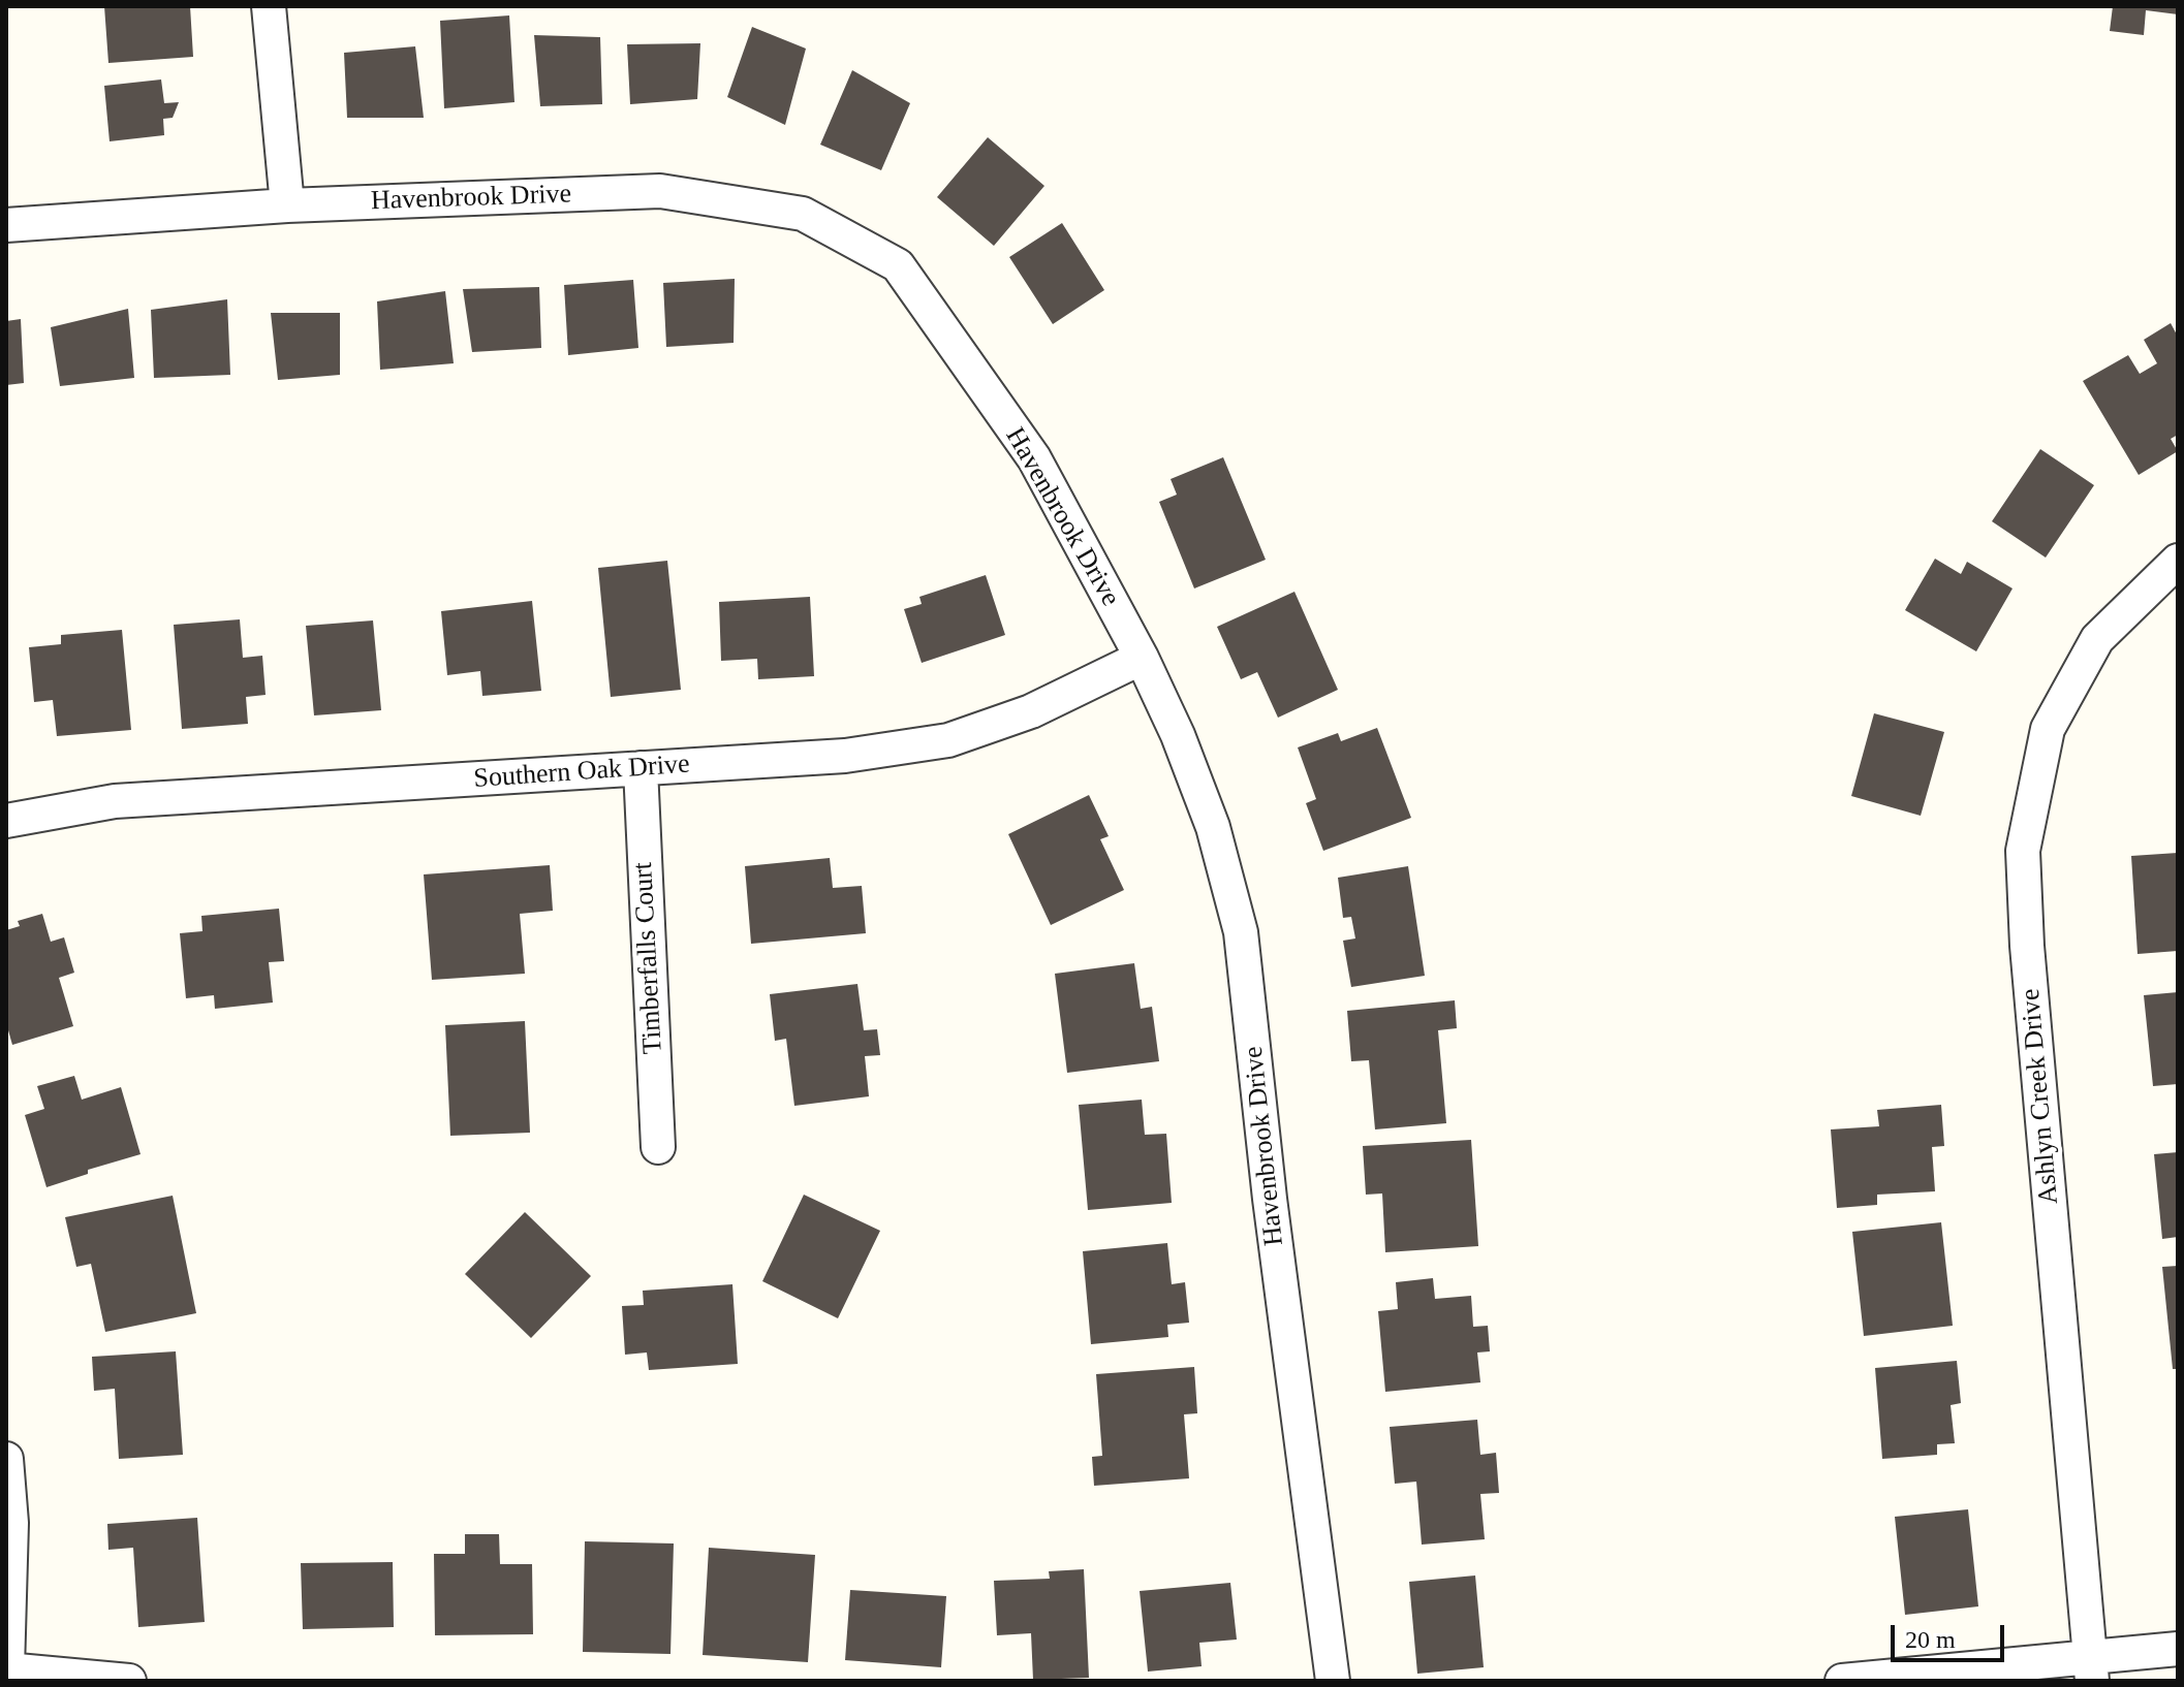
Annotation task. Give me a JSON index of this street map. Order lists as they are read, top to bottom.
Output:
{
  "streets": {
    "street": [
      "Havenbrook Drive",
      "Southern Oak Drive",
      "Timberfalls Court",
      "Ashlyn Creek Drive"
    ]
  },
  "crossings": [
    ["Havenbrook Drive", "Southern Oak Drive"],
    ["Southern Oak Drive", "Timberfalls Court"]
  ],
  "scale_bar": "20 m"
}
